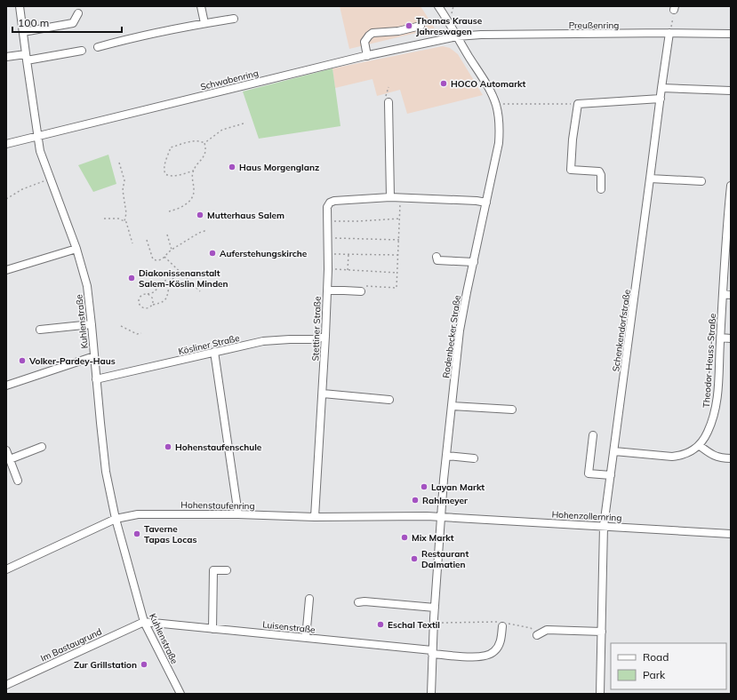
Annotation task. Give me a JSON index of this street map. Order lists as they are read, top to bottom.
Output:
{
  "streets": {
    "street": [
      "Preußenring",
      "Schwabenring",
      "Kuhlenstraße",
      "Stettiner Straße",
      "Schenkendorfstraße",
      "Rodenbecker Straße",
      "Kösliner Straße",
      "Theodor-Heuss-Straße",
      "Hohenstaufenring",
      "Hohenzollernring",
      "Luisenstraße",
      "Im Bastaugrund"
    ]
  },
  "crossings": [
    ["Preußenring", "Schwabenring"],
    ["Preußenring", "Schenkendorfstraße"],
    ["Preußenring", "Rodenbecker Straße"],
    ["Schwabenring", "Kuhlenstraße"],
    ["Schwabenring", "Rodenbecker Straße"],
    ["Kuhlenstraße", "Kösliner Straße"],
    ["Kuhlenstraße", "Hohenstaufenring"],
    ["Kuhlenstraße", "Luisenstraße"],
    ["Kuhlenstraße", "Im Bastaugrund"],
    ["Stettiner Straße", "Rodenbecker Straße"],
    ["Stettiner Straße", "Kösliner Straße"],
    ["Stettiner Straße", "Hohenstaufenring"],
    ["Schenkendorfstraße", "Theodor-Heuss-Straße"],
    ["Schenkendorfstraße", "Hohenzollernring"],
    ["Rodenbecker Straße", "Hohenstaufenring"],
    ["Rodenbecker Straße", "Hohenzollernring"],
    ["Rodenbecker Straße", "Luisenstraße"],
    ["Hohenstaufenring", "Hohenzollernring"],
    ["Luisenstraße", "Im Bastaugrund"]
  ],
  "places": [
    "Thomas Krause Jahreswagen",
    "HOCO Automarkt",
    "Haus Morgenglanz",
    "Mutterhaus Salem",
    "Auferstehungskirche",
    "Diakonissenanstalt Salem-Köslin Minden",
    "Volker-Pardey-Haus",
    "Hohenstaufenschule",
    "Layan Markt",
    "Rahlmeyer",
    "Taverne Tapas Locas",
    "Mix Markt",
    "Restaurant Dalmatien",
    "Eschal Textil",
    "Zur Grillstation"
  ],
  "legend": ["Road", "Park"],
  "scale_bar": "100 m"
}
